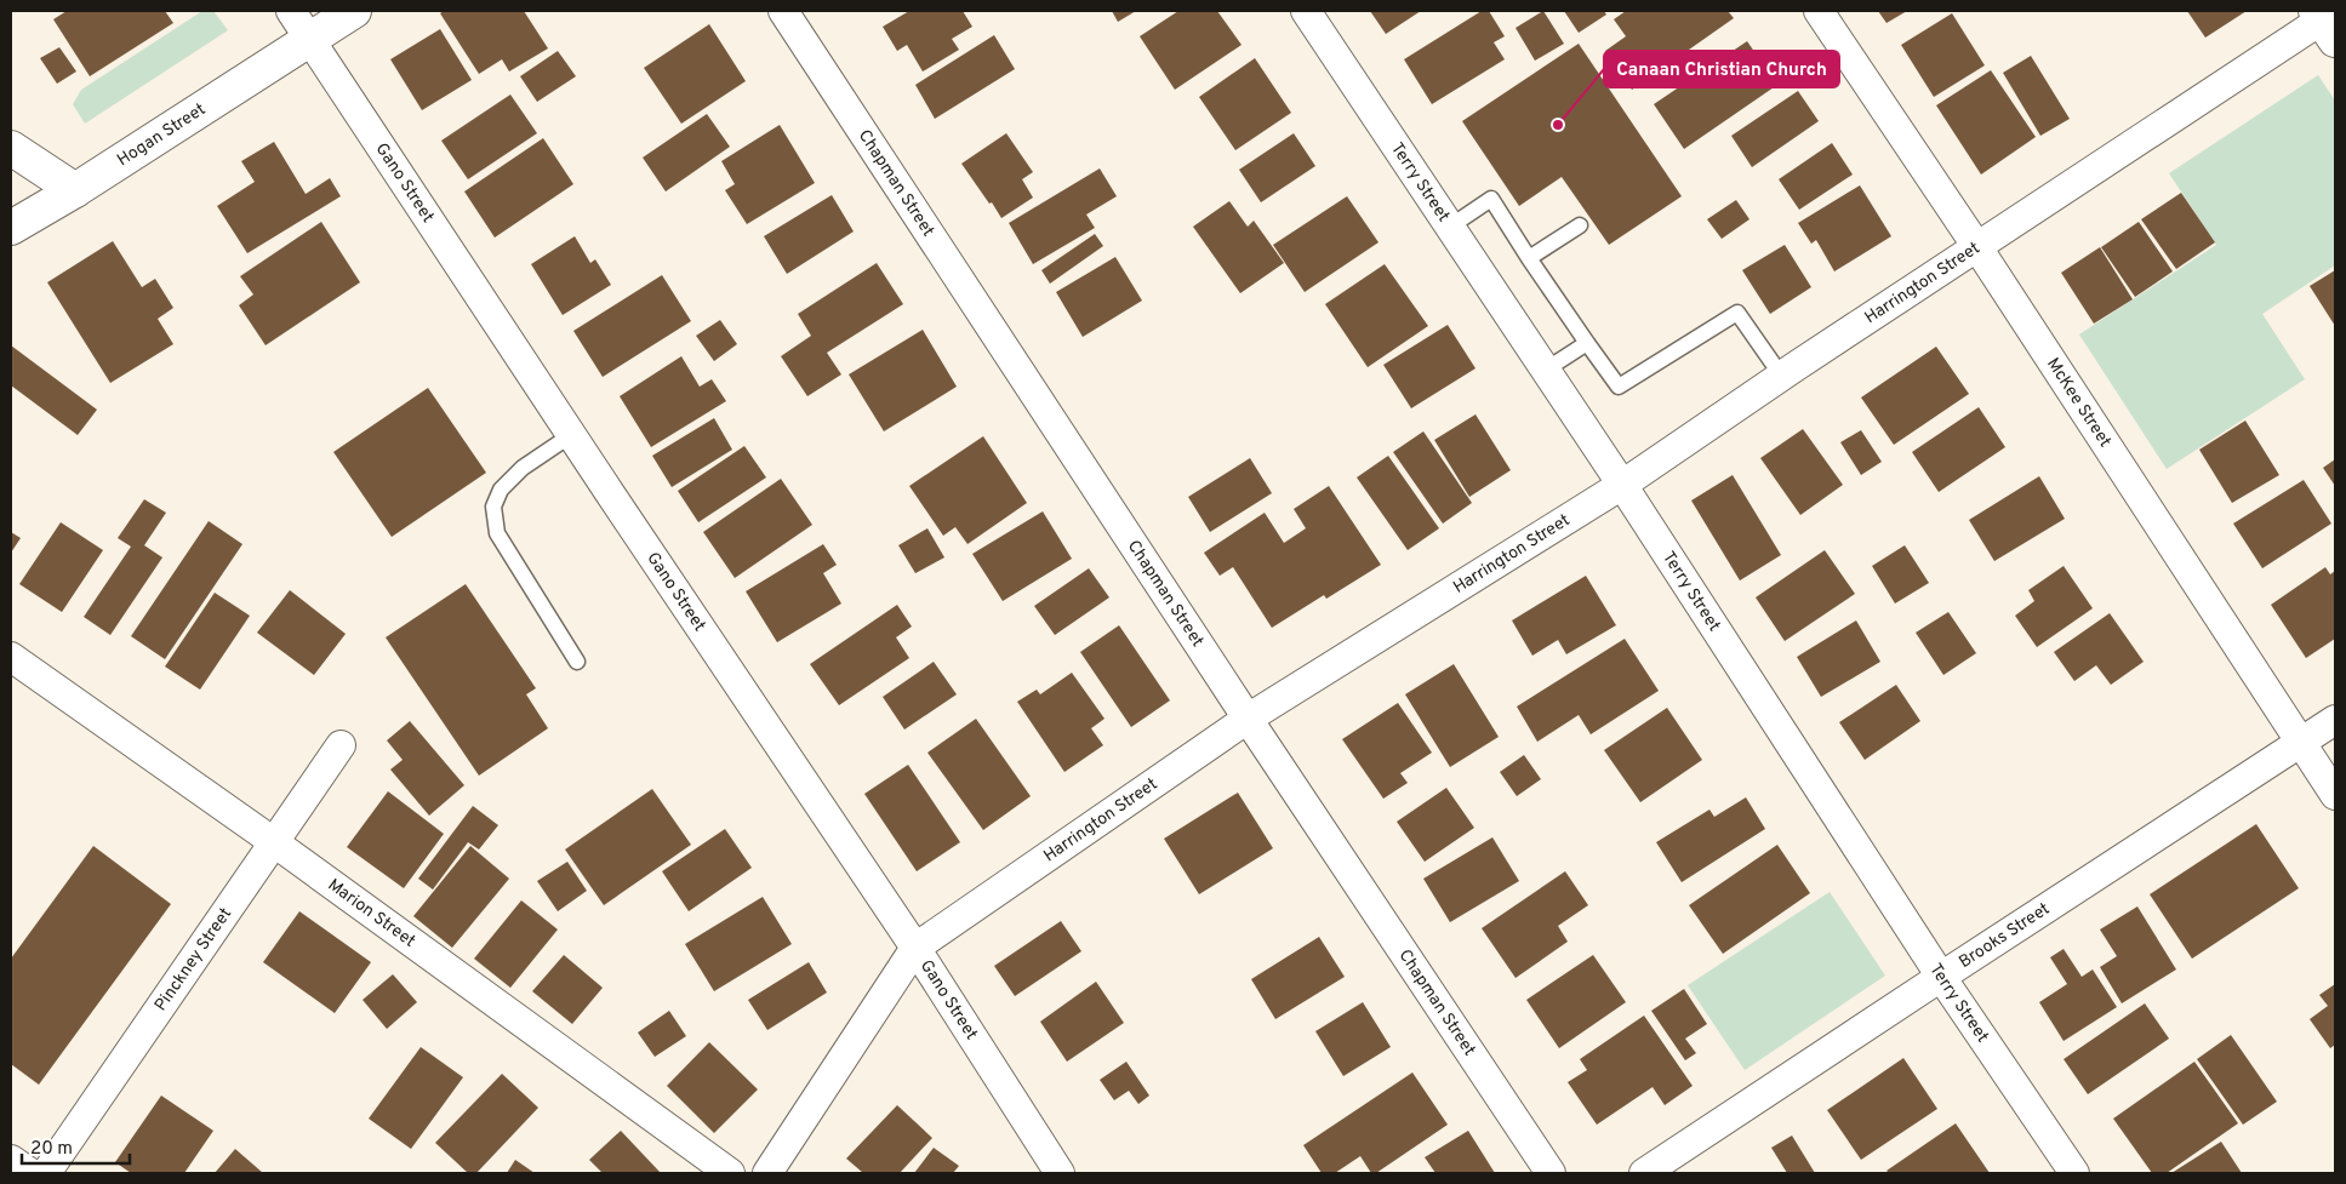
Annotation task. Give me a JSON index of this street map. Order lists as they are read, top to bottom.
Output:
{
  "streets": {
    "main road": ["Hogan Street"],
    "street": [
      "Terry Street",
      "Gano Street",
      "Chapman Street",
      "Harrington Street",
      "McKee Street",
      "Marion Street",
      "Brooks Street",
      "Pinckney Street"
    ]
  },
  "crossings": [
    ["Hogan Street", "Gano Street"],
    ["Terry Street", "Harrington Street"],
    ["Terry Street", "Brooks Street"],
    ["Gano Street", "Harrington Street"],
    ["Chapman Street", "Harrington Street"],
    ["Harrington Street", "McKee Street"],
    ["McKee Street", "Brooks Street"],
    ["Marion Street", "Pinckney Street"]
  ],
  "places": ["Canaan Christian Church"],
  "scale_bar": "20 m"
}
